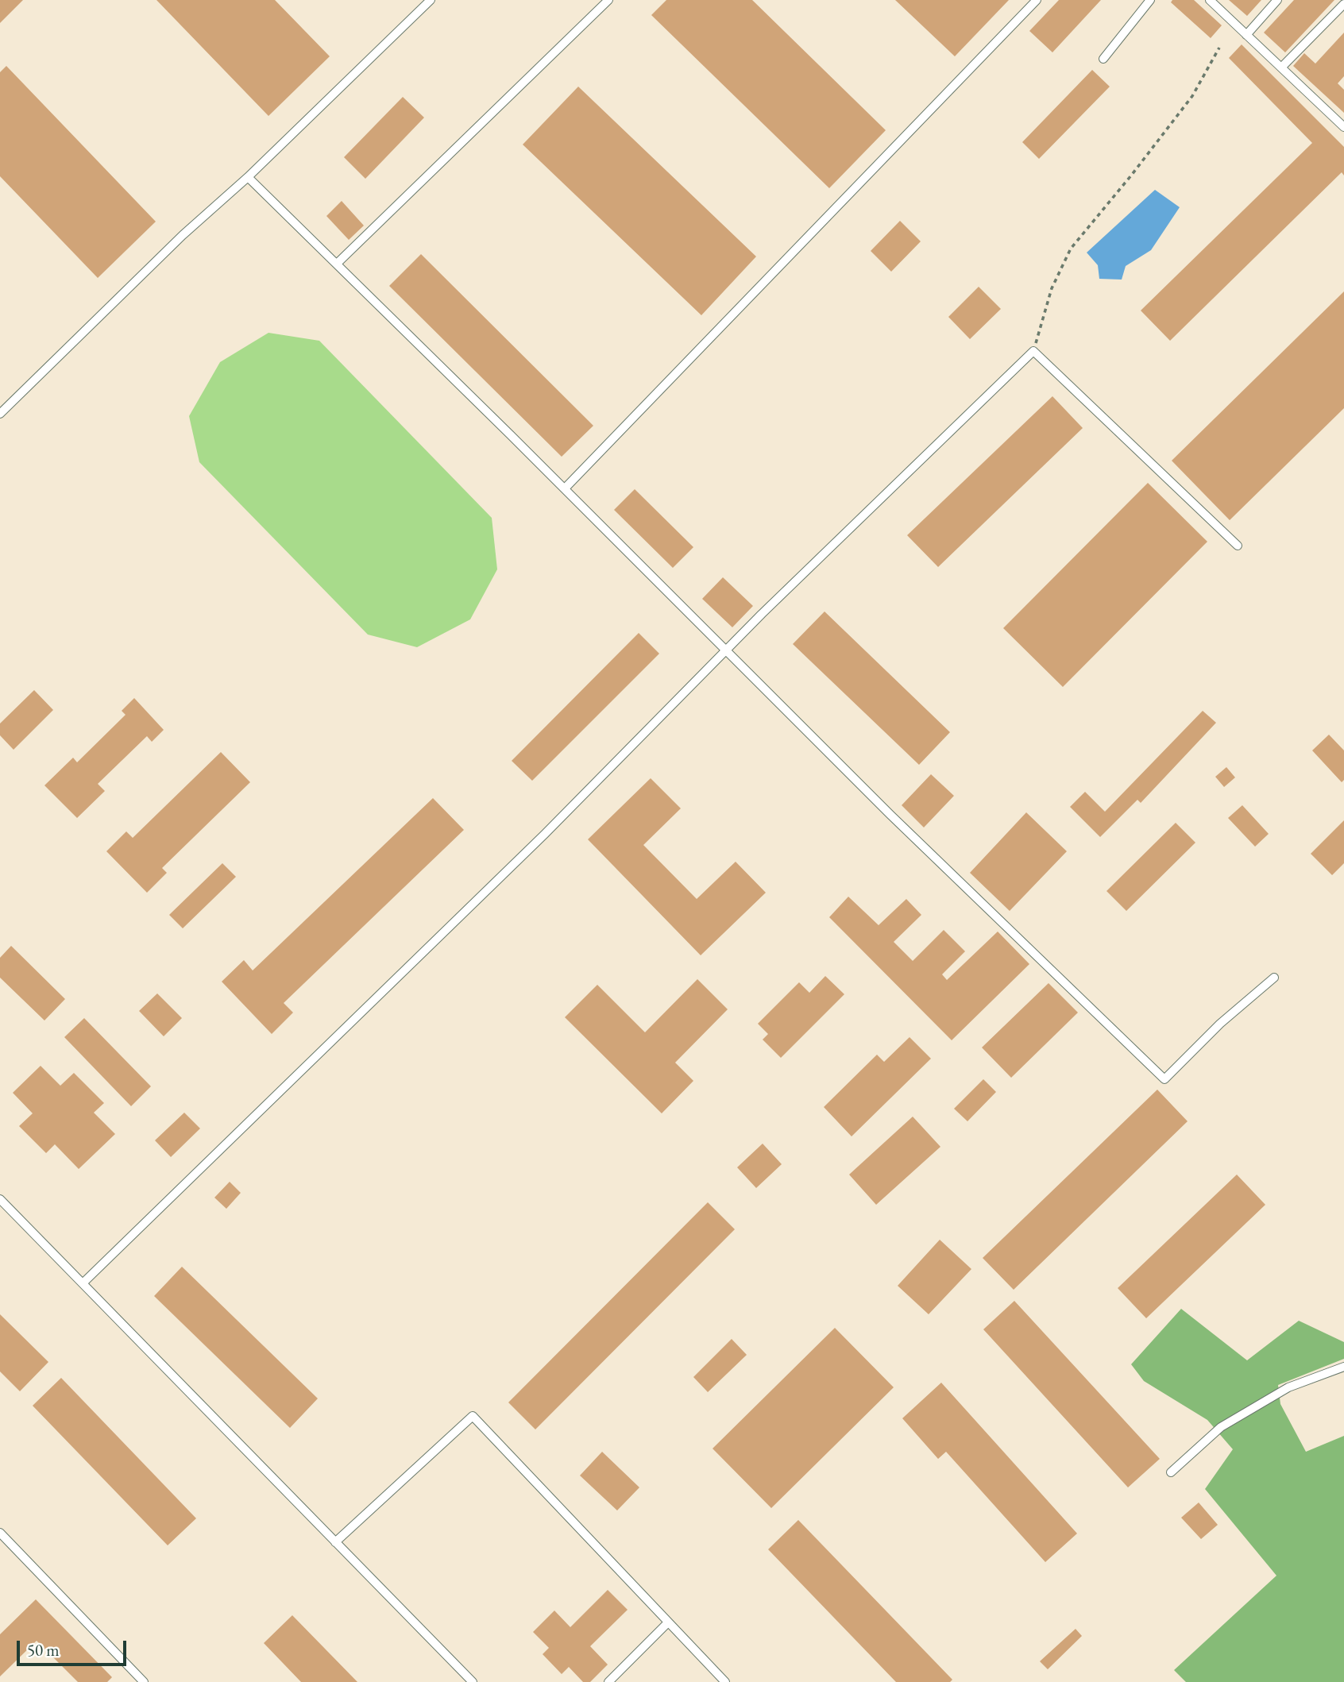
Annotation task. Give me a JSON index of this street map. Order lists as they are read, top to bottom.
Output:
{
  "scale_bar": "50 m"
}
